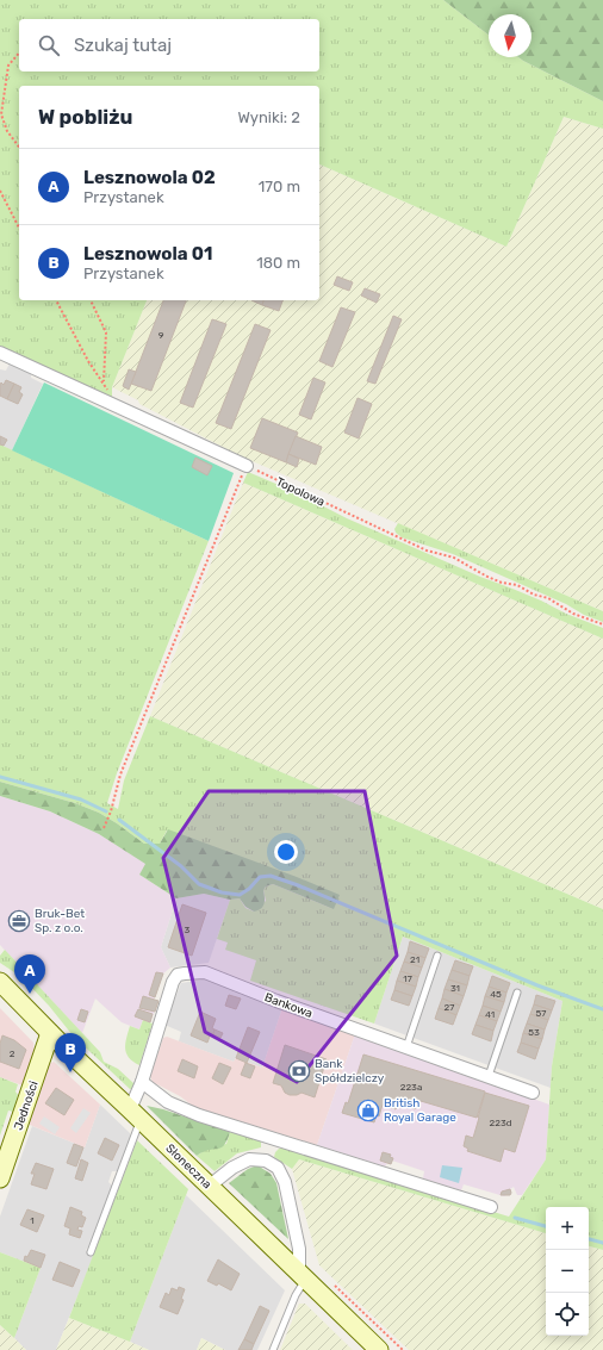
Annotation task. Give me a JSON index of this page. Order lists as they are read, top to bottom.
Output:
{
  "streets": {
    "main road": ["Jedności", "Słoneczna"],
    "street": ["Bankowa"],
    "path": ["Topolowa"]
  },
  "crossings": [
    ["Bankowa", "Słoneczna"],
    ["Jedności", "Słoneczna"]
  ],
  "places": {
    "office": ["Bruk-Bet Sp. z o.o."],
    "bank": ["Bank Spółdzielczy"],
    "shop": ["British Royal Garage"]
  },
  "house_numbers": [
    "9",
    "3",
    "21",
    "17",
    "31",
    "45",
    "27",
    "57",
    "41",
    "53",
    "2",
    "223a",
    "223d",
    "1"
  ],
  "north": "bottom",
  "page": {
    "search": "Szukaj tutaj",
    "heading": ["W pobliżu", "Wyniki: 2"],
    "list": [
      {
        "mark": "A",
        "name": "Lesznowola 02",
        "note": "Przystanek",
        "value": "170 m"
      },
      {
        "mark": "B",
        "name": "Lesznowola 01",
        "note": "Przystanek",
        "value": "180 m"
      }
    ],
    "pins": ["A", "B"],
    "map_buttons": ["+", "−"]
  }
}
